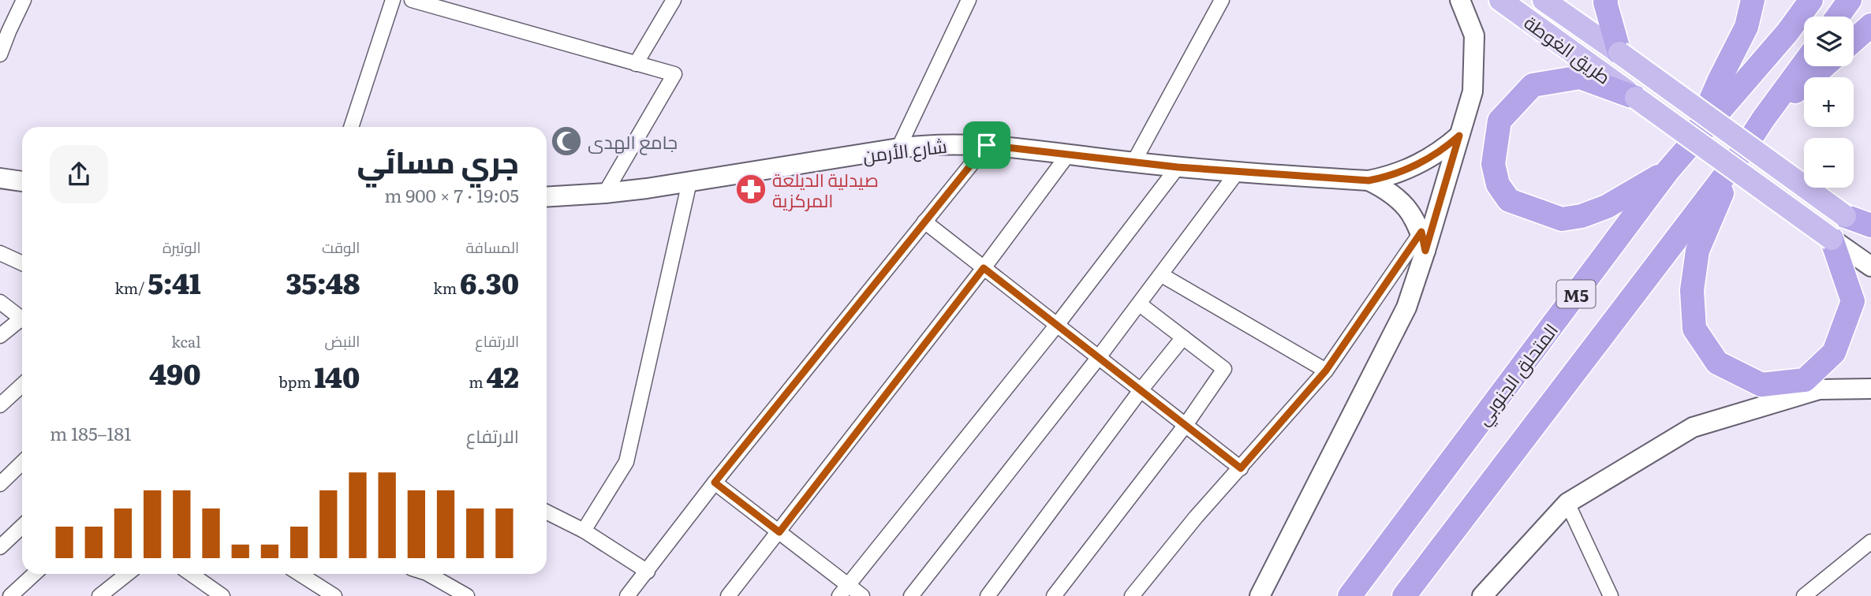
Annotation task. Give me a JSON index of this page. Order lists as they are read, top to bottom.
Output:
{
  "streets": {
    "highway": ["M5", "المتحلق الجنوبي"],
    "main road": ["طريق الغوطة", "شارع الأرمن"]
  },
  "crossings": [
    ["طريق الغوطة", "المتحلق الجنوبي"]
  ],
  "places": {
    "mosque": ["جامع الهدى"],
    "pharmacy": ["صيدلية الديلعة المركزية"]
  },
  "page": {
    "map_buttons": ["+", "−"],
    "heading": ["جري مسائي", "19:05 · 7 × 900 m"],
    "stats": [
      ["المسافة", "6.30 km"],
      ["الوقت", "35:48"],
      ["الوتيرة", "5:41 /km"],
      ["الارتفاع", "42 m"],
      ["النبض", "140 bpm"],
      ["kcal", "490"]
    ],
    "chart": ["الارتفاع", "181–185 m"]
  }
}
